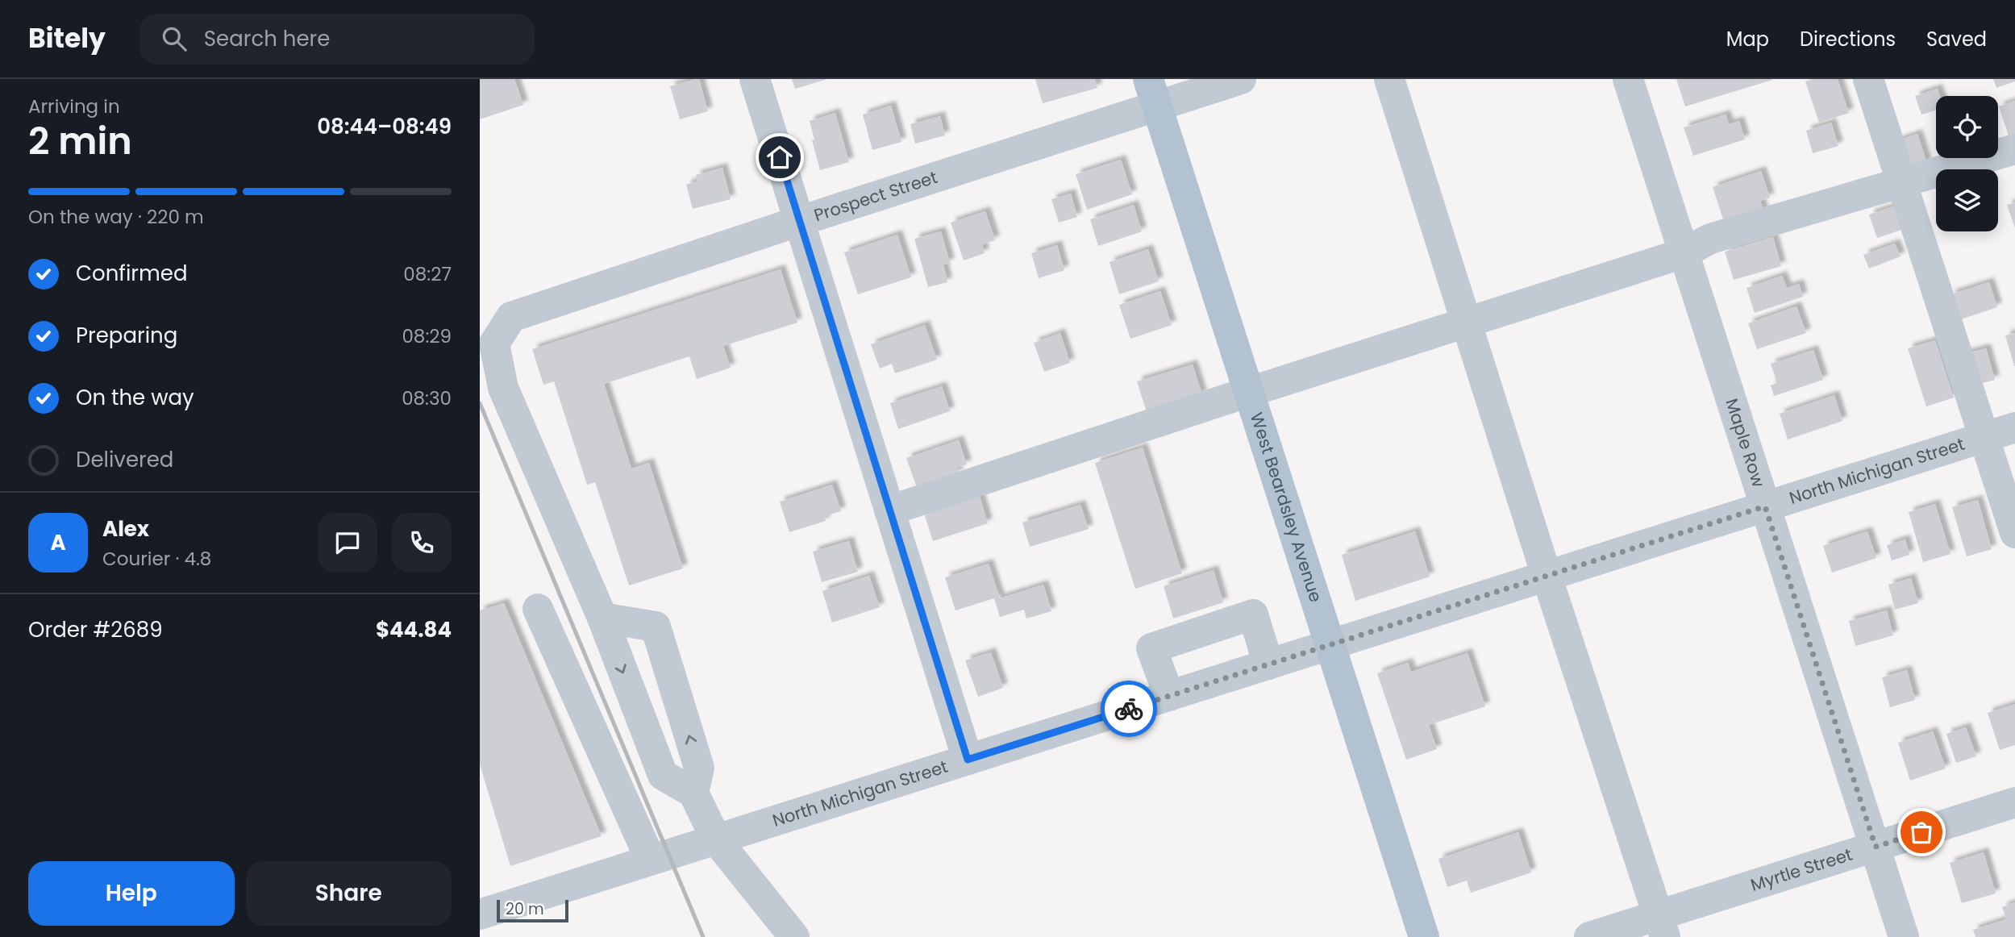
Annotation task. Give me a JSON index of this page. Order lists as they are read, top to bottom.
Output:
{
  "streets": {
    "main road": ["West Beardsley Avenue"],
    "street": [
      "Prospect Street",
      "Maple Row",
      "North Michigan Street",
      "Myrtle Street"
    ]
  },
  "crossings": [
    ["Prospect Street", "West Beardsley Avenue"],
    ["Maple Row", "North Michigan Street"],
    ["Maple Row", "Myrtle Street"],
    ["North Michigan Street", "West Beardsley Avenue"]
  ],
  "scale_bar": "20 m",
  "page": {
    "header": "Bitely",
    "search": "Search here",
    "nav": ["Map", "Directions", "Saved"],
    "heading": ["2 min", "Arriving in", "08:44–08:49"],
    "panel": [
      "Alex",
      "Courier · 4.8",
      "Order #2689",
      "$44.84"
    ],
    "bar": "On the way · 220 m",
    "list": [
      ["Confirmed", "08:27"],
      ["Preparing", "08:29"],
      ["On the way", "08:30"],
      "Delivered"
    ],
    "round": "A",
    "buttons": ["Help", "Share"],
    "scale": "20 m"
  }
}
